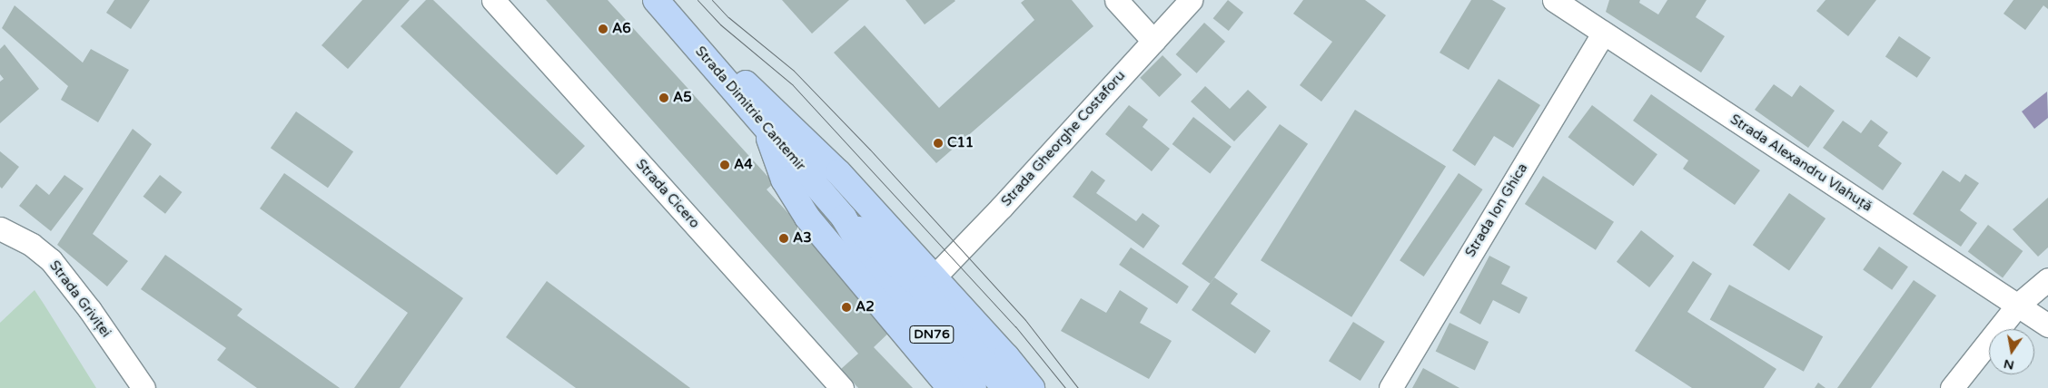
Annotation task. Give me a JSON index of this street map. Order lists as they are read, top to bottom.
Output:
{
  "streets": {
    "main road": ["Strada Dimitrie Cantemir", "DN76"],
    "street": [
      "Strada Gheorghe Costaforu",
      "Strada Alexandru Vlahuță",
      "Strada Cicero",
      "Strada Ion Ghica",
      "Strada Griviței"
    ]
  },
  "crossings": [
    ["Strada Alexandru Vlahuță", "Strada Ion Ghica"]
  ],
  "places": [
    "A6",
    "A5",
    "C11",
    "A4",
    "A3",
    "A2"
  ],
  "north": "bottom"
}
